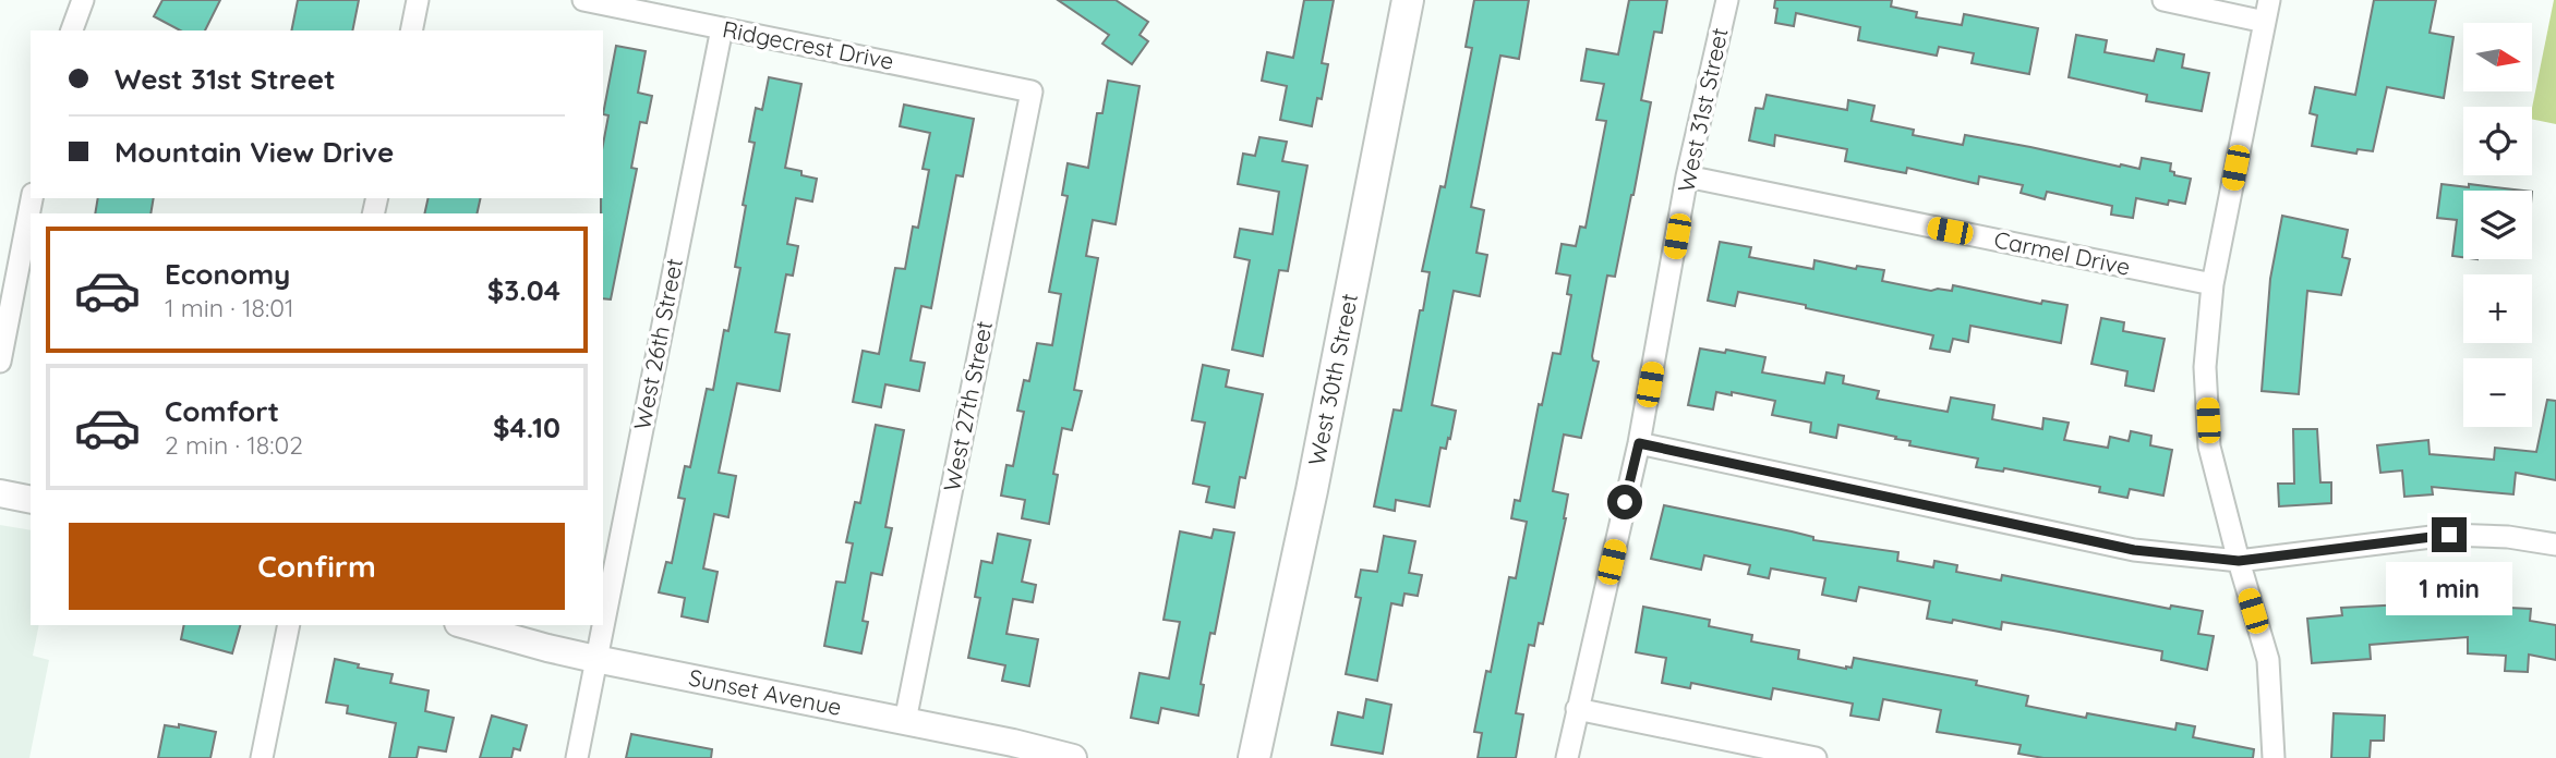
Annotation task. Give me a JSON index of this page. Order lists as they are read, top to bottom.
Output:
{
  "streets": {
    "main road": ["West 30th Street"],
    "street": [
      "Ridgecrest Drive",
      "West 31st Street",
      "Carmel Drive",
      "West 26th Street",
      "West 27th Street",
      "Sunset Avenue"
    ]
  },
  "crossings": [
    ["Ridgecrest Drive", "West 26th Street"],
    ["Ridgecrest Drive", "West 27th Street"],
    ["West 31st Street", "Carmel Drive"],
    ["West 26th Street", "Sunset Avenue"],
    ["West 27th Street", "Sunset Avenue"]
  ],
  "north": "right",
  "page": {
    "map_buttons": ["+", "−"],
    "banner": ["West 31st Street", "Mountain View Drive"],
    "list": [
      {
        "name": "Economy",
        "note": "1 min · 18:01",
        "value": "$3.04"
      },
      {
        "name": "Comfort",
        "note": "2 min · 18:02",
        "value": "$4.10"
      }
    ],
    "buttons": "Confirm",
    "bubble": "1 min"
  }
}
